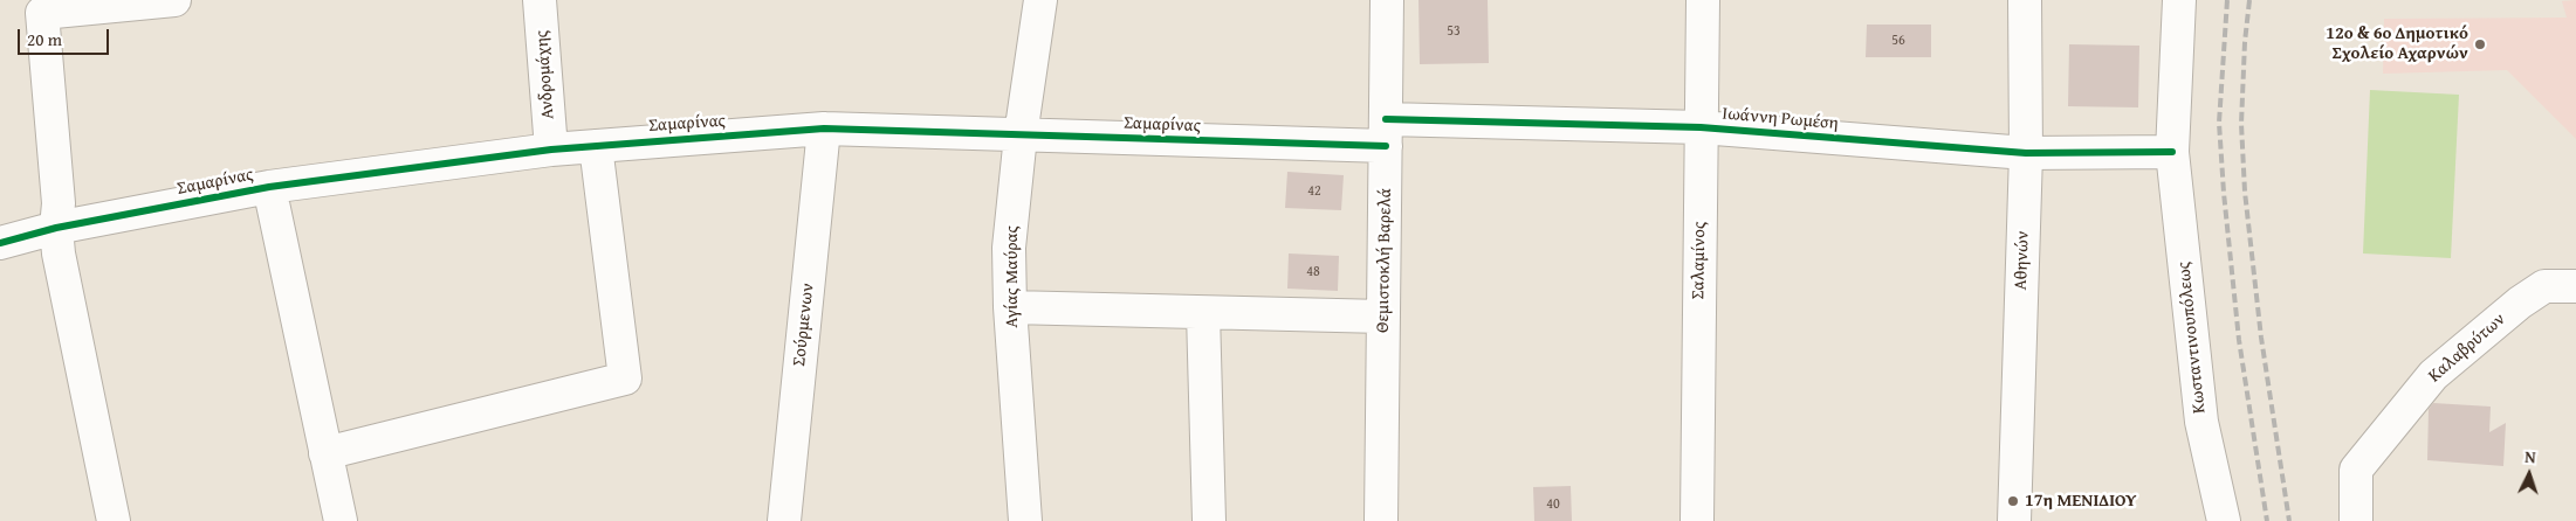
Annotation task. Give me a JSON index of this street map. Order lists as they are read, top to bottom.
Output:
{
  "streets": {
    "street": [
      "Ανδρομάχης",
      "Ιωάννη Ρωμέση",
      "Σαμαρίνας",
      "Θεμιστοκλή Βαρελά",
      "Σαλαμίνος",
      "Αθηνών",
      "Αγίας Μαύρας",
      "Σούρμενων",
      "Κωσταντινουπόλεως",
      "Καλαβρύτων"
    ]
  },
  "crossings": [
    ["Ανδρομάχης", "Σαμαρίνας"],
    ["Ιωάννη Ρωμέση", "Σαμαρίνας"],
    ["Ιωάννη Ρωμέση", "Θεμιστοκλή Βαρελά"],
    ["Ιωάννη Ρωμέση", "Σαλαμίνος"],
    ["Ιωάννη Ρωμέση", "Αθηνών"],
    ["Ιωάννη Ρωμέση", "Κωσταντινουπόλεως"],
    ["Σαμαρίνας", "Θεμιστοκλή Βαρελά"],
    ["Σαμαρίνας", "Αγίας Μαύρας"],
    ["Σαμαρίνας", "Σούρμενων"]
  ],
  "places": ["12ο & 6ο Δημοτικό Σχολείο Αχαρνών", "17η ΜΕΝΙΔΙΟΥ"],
  "house_numbers": [
    "53",
    "56",
    "42",
    "48",
    "40"
  ],
  "scale_bar": "20 m",
  "north": "top"
}
